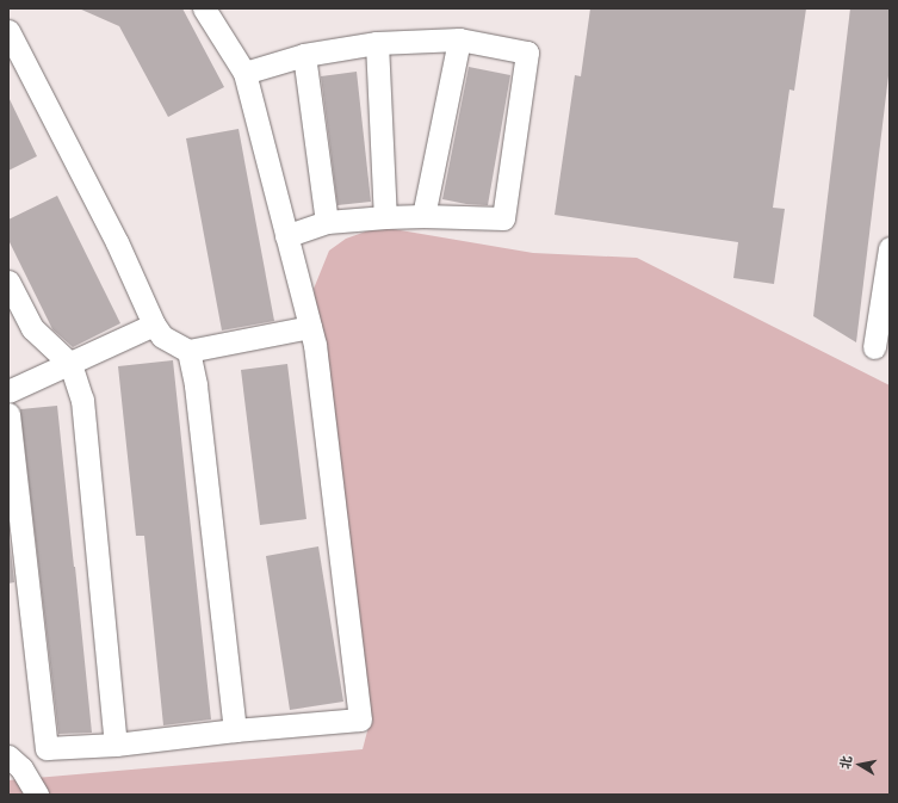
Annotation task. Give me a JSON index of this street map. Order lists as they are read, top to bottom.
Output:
{
  "north": "left"
}
